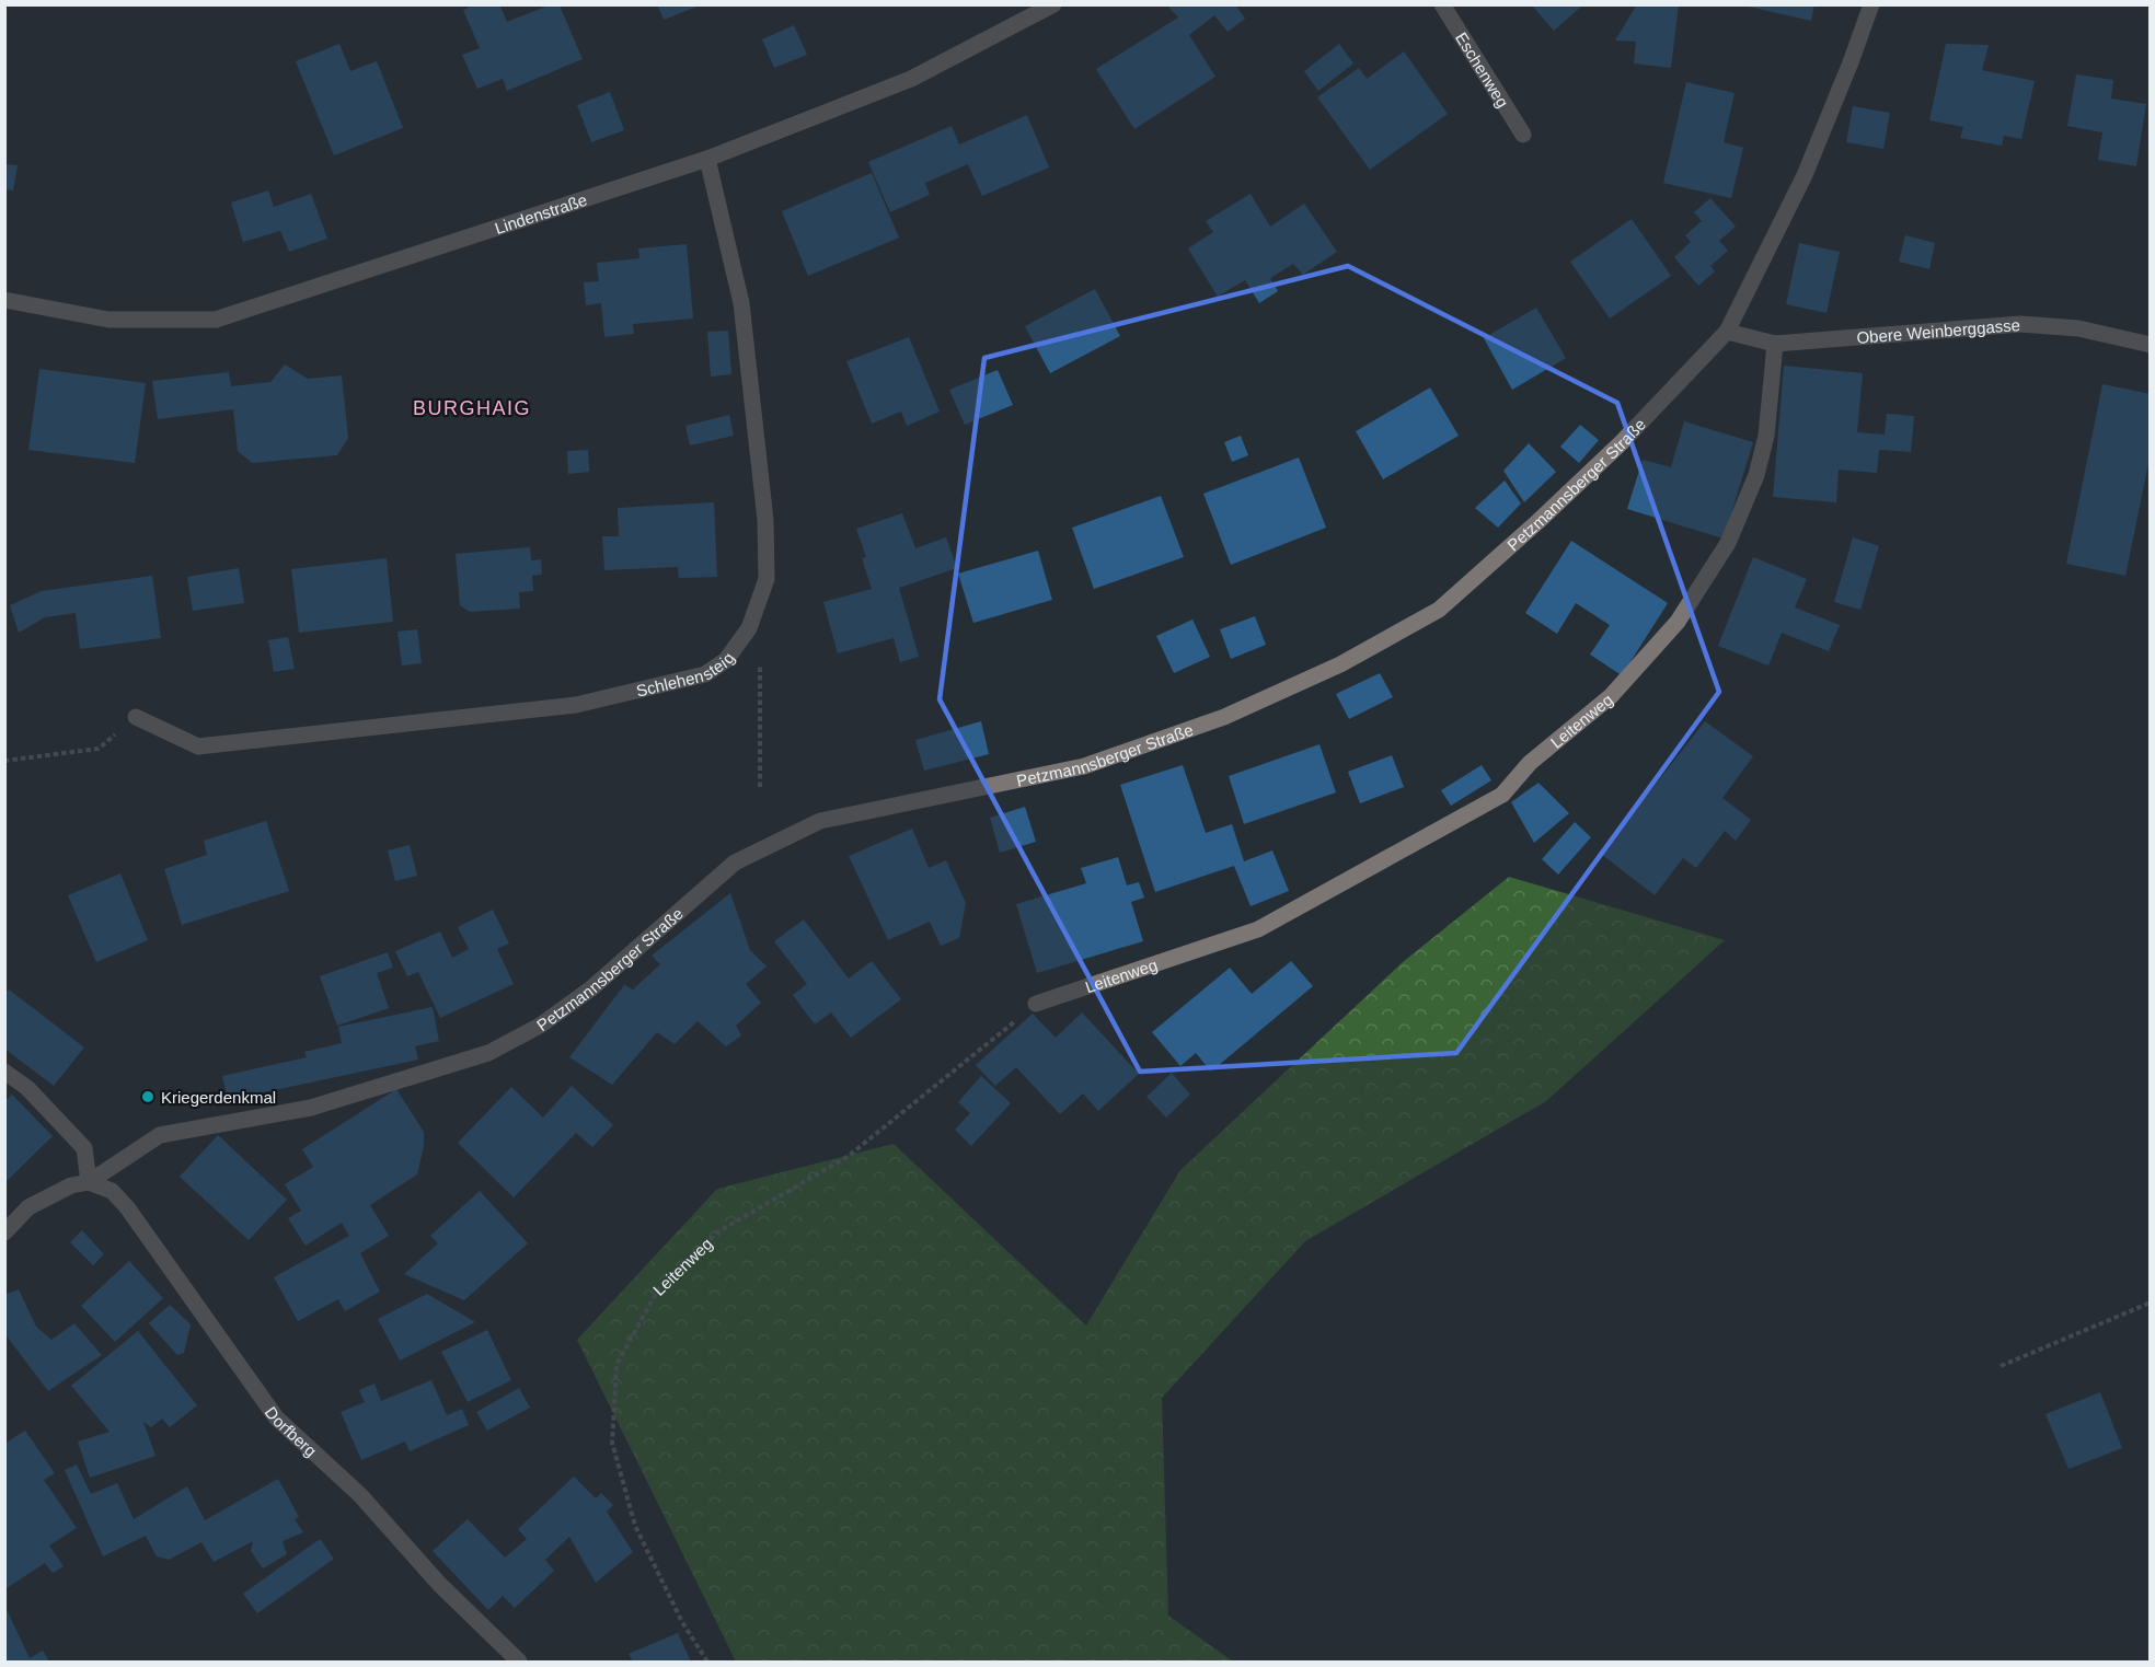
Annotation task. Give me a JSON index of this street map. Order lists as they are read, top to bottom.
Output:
{
  "streets": {
    "street": [
      "Eschenweg",
      "Lindenstraße",
      "Obere Weinberggasse",
      "Petzmannsberger Straße",
      "Schlehensteig",
      "Leitenweg",
      "Dorfberg"
    ]
  },
  "crossings": [
    ["Lindenstraße", "Schlehensteig"],
    ["Obere Weinberggasse", "Petzmannsberger Straße"],
    ["Obere Weinberggasse", "Leitenweg"],
    ["Petzmannsberger Straße", "Dorfberg"]
  ],
  "districts": ["BURGHAIG"],
  "places": ["Kriegerdenkmal"]
}
